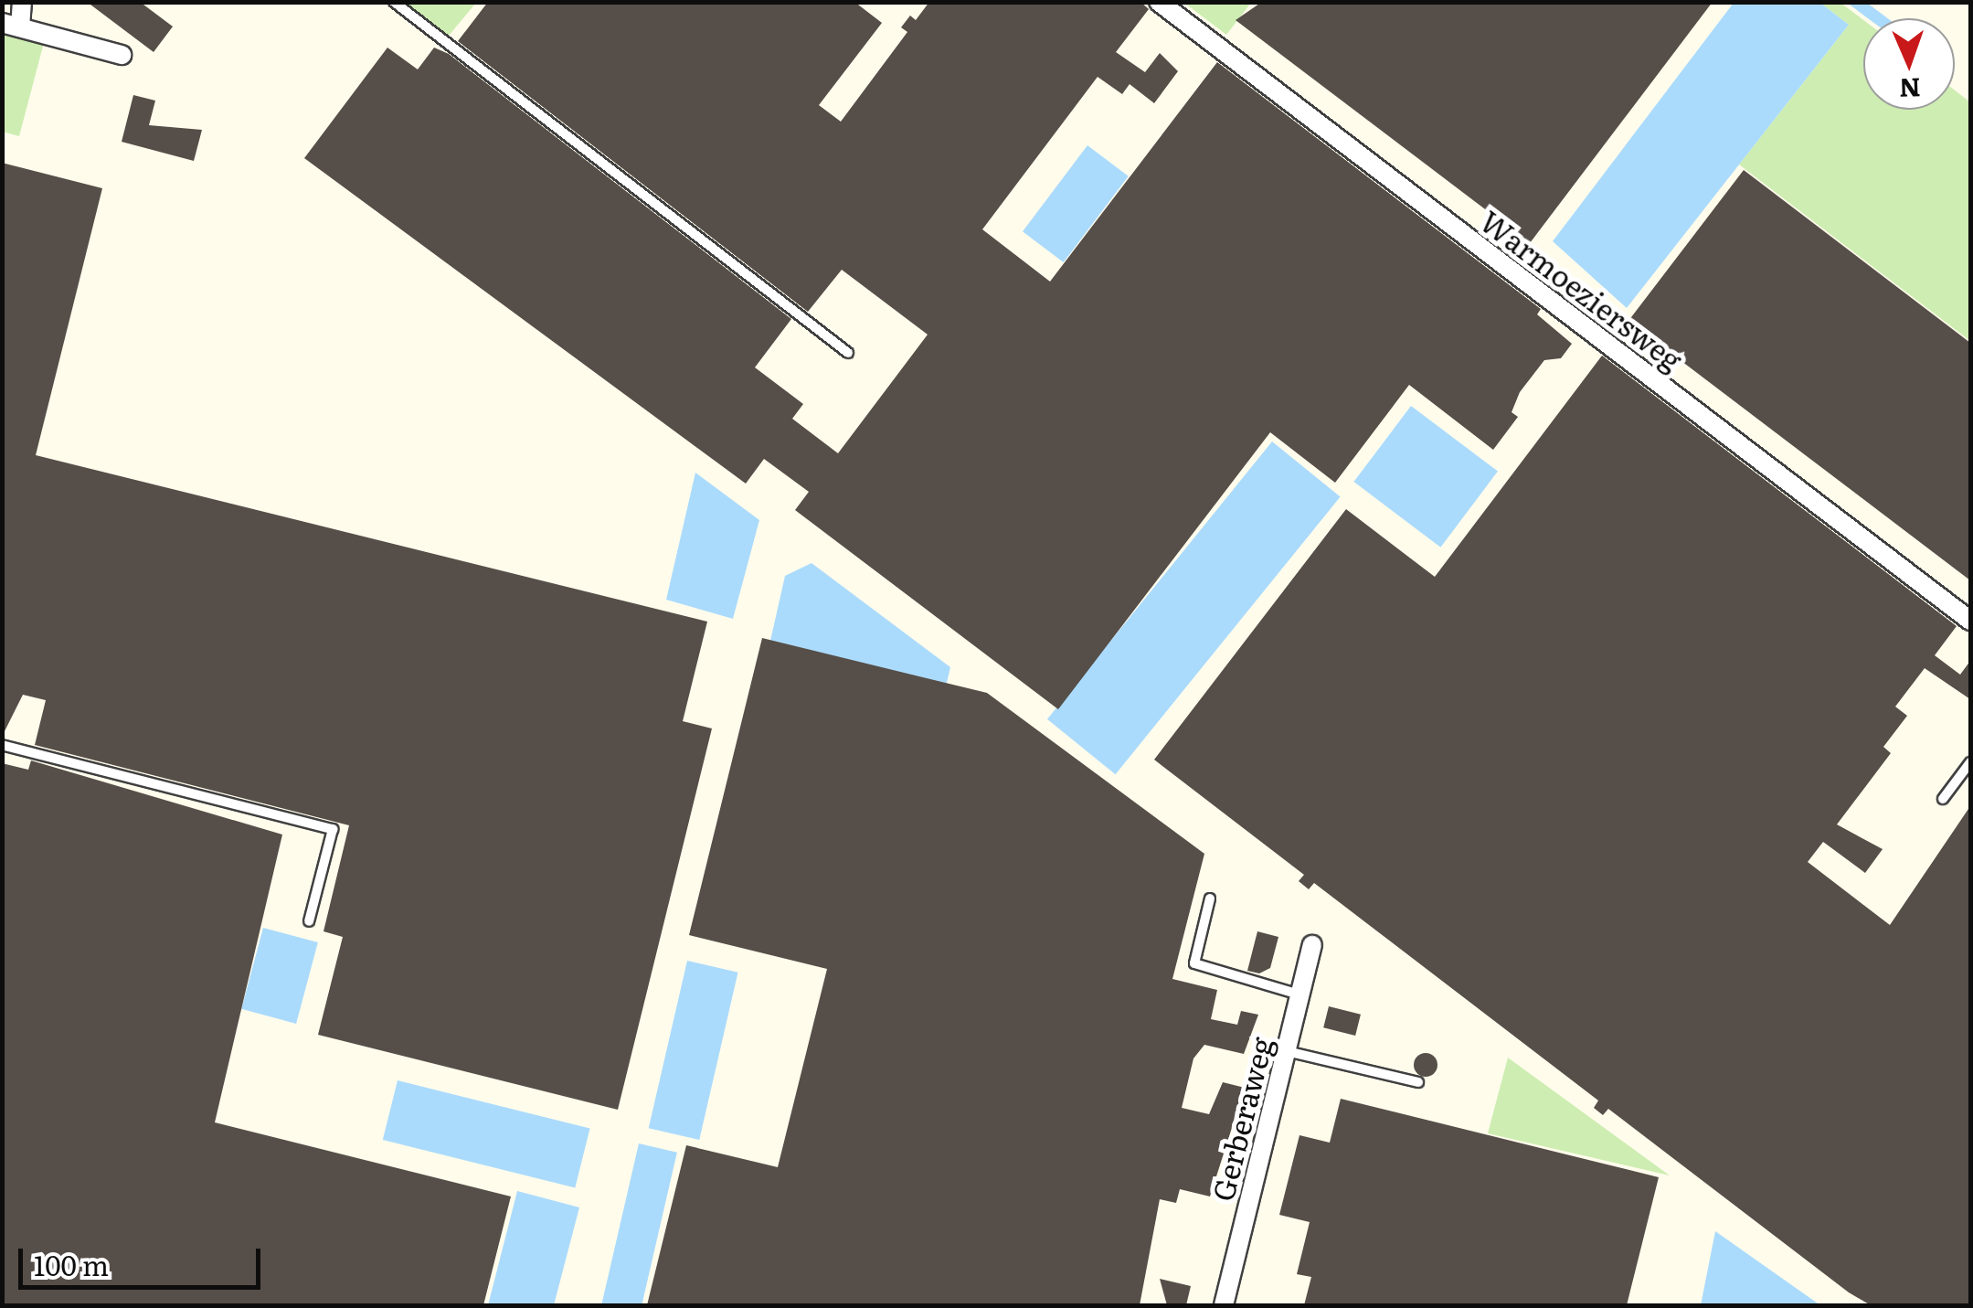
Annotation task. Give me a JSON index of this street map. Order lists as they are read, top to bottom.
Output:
{
  "streets": {
    "street": ["Warmoeziersweg", "Gerberaweg"]
  },
  "scale_bar": "100 m",
  "north": "bottom"
}
